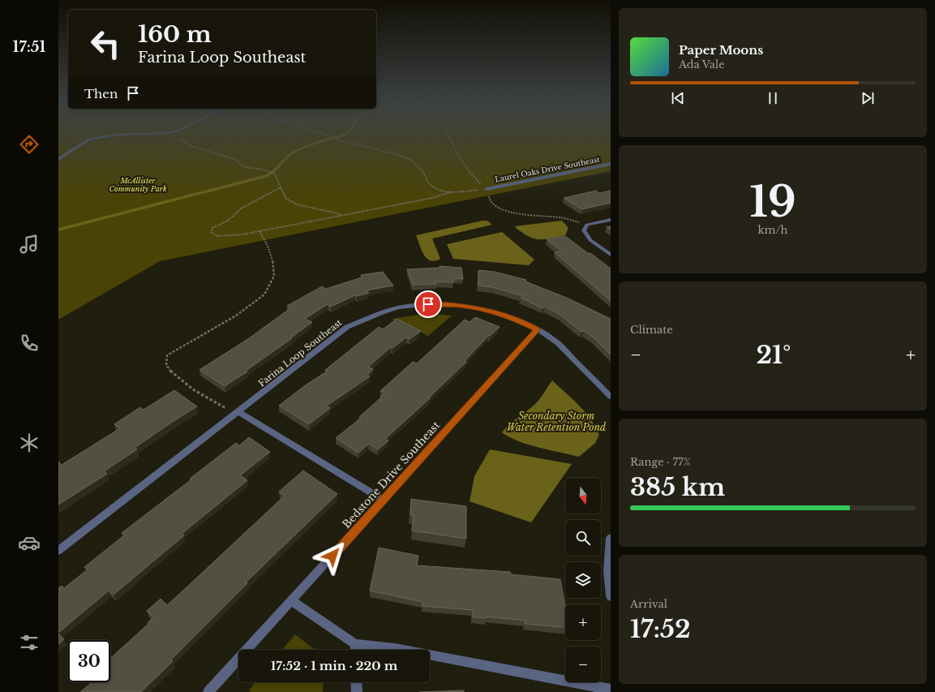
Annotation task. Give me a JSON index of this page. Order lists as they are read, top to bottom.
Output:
{
  "streets": {
    "street": ["Laurel Oaks Drive Southeast", "Farina Loop Southeast", "Bedstone Drive Southeast"]
  },
  "crossings": [
    ["Farina Loop Southeast", "Bedstone Drive Southeast"]
  ],
  "water": ["Secondary Storm Water Retention Pond"],
  "parks": ["McAllister Community Park"],
  "north": "bottom",
  "page": {
    "tabs": "17:51",
    "turn": ["160 m", "Farina Loop Southeast"],
    "song": ["Paper Moons", "Ada Vale"],
    "then": "Then",
    "tile": [
      ["19", "km/h"],
      "Climate",
      ["Range · 77%", "385 km"],
      ["Arrival", "17:52"]
    ],
    "heat": ["−", "21°", "+"],
    "map_buttons": ["+", "−"],
    "limit": "30",
    "trip": "17:52 · 1 min · 220 m"
  }
}
